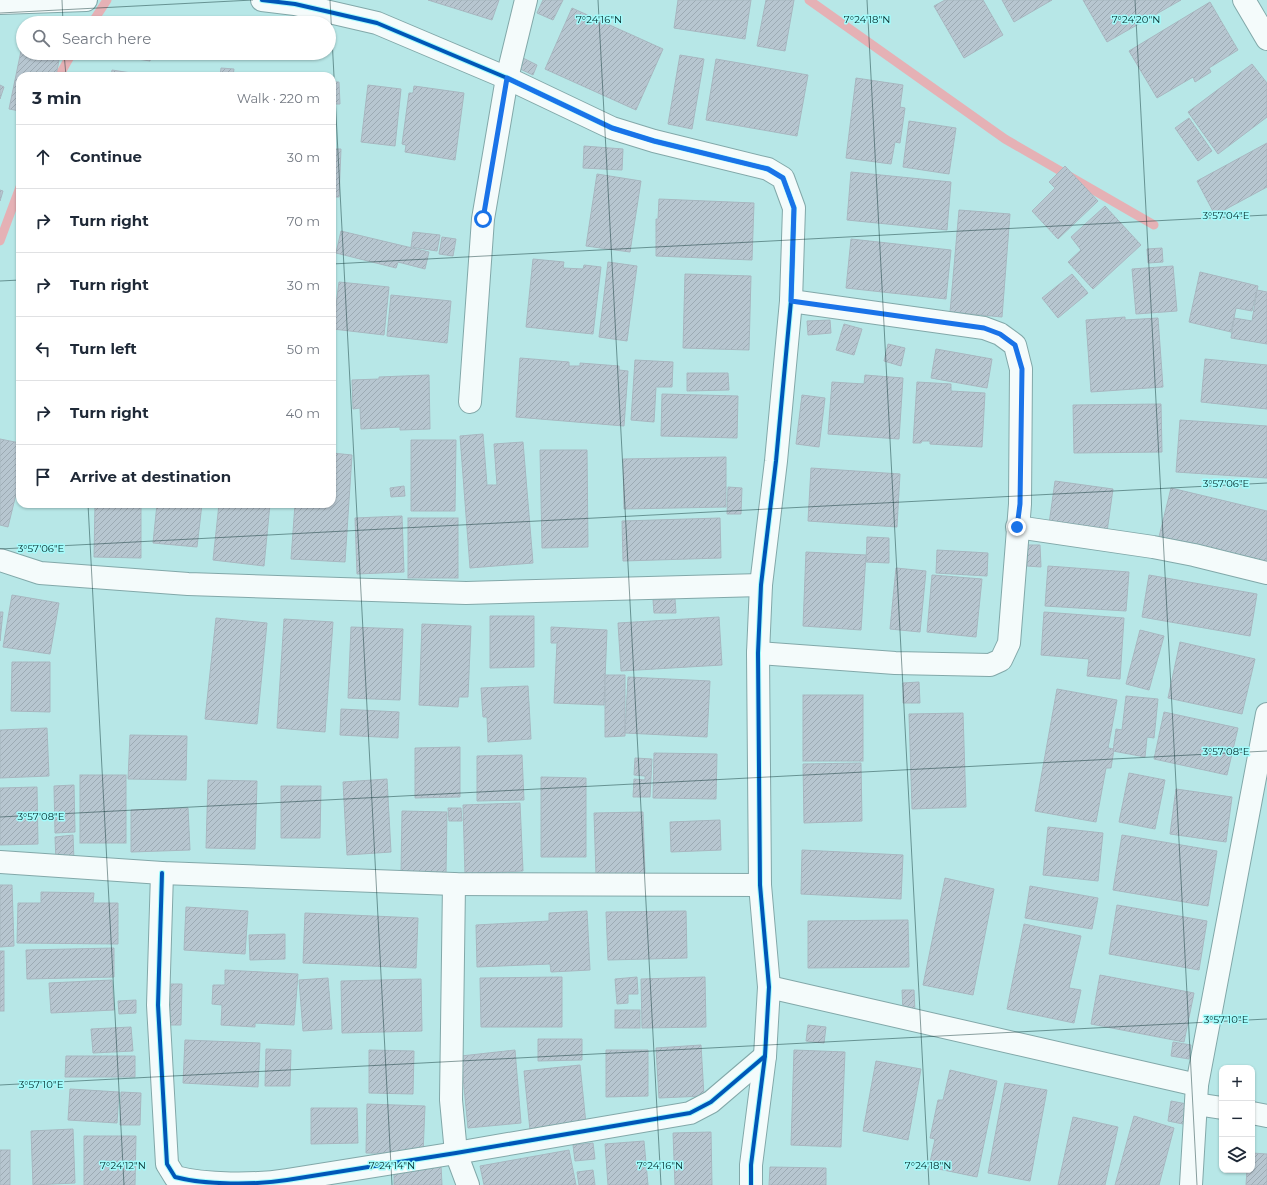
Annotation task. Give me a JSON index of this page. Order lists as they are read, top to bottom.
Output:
{
  "page": {
    "search": "Search here",
    "heading": ["3 min", "Walk · 220 m"],
    "list": [
      ["Continue", "30 m"],
      ["Turn right", "70 m"],
      ["Turn right", "30 m"],
      ["Turn left", "50 m"],
      ["Turn right", "40 m"],
      "Arrive at destination"
    ],
    "map_buttons": ["+", "−"]
  },
  "coordinates": [
    "7°24'16\"N",
    "7°24'18\"N",
    "7°24'20\"N",
    "3°57'04\"E",
    "3°57'06\"E",
    "3°57'08\"E",
    "3°57'10\"E",
    "7°24'12\"N",
    "7°24'14\"N"
  ]
}
